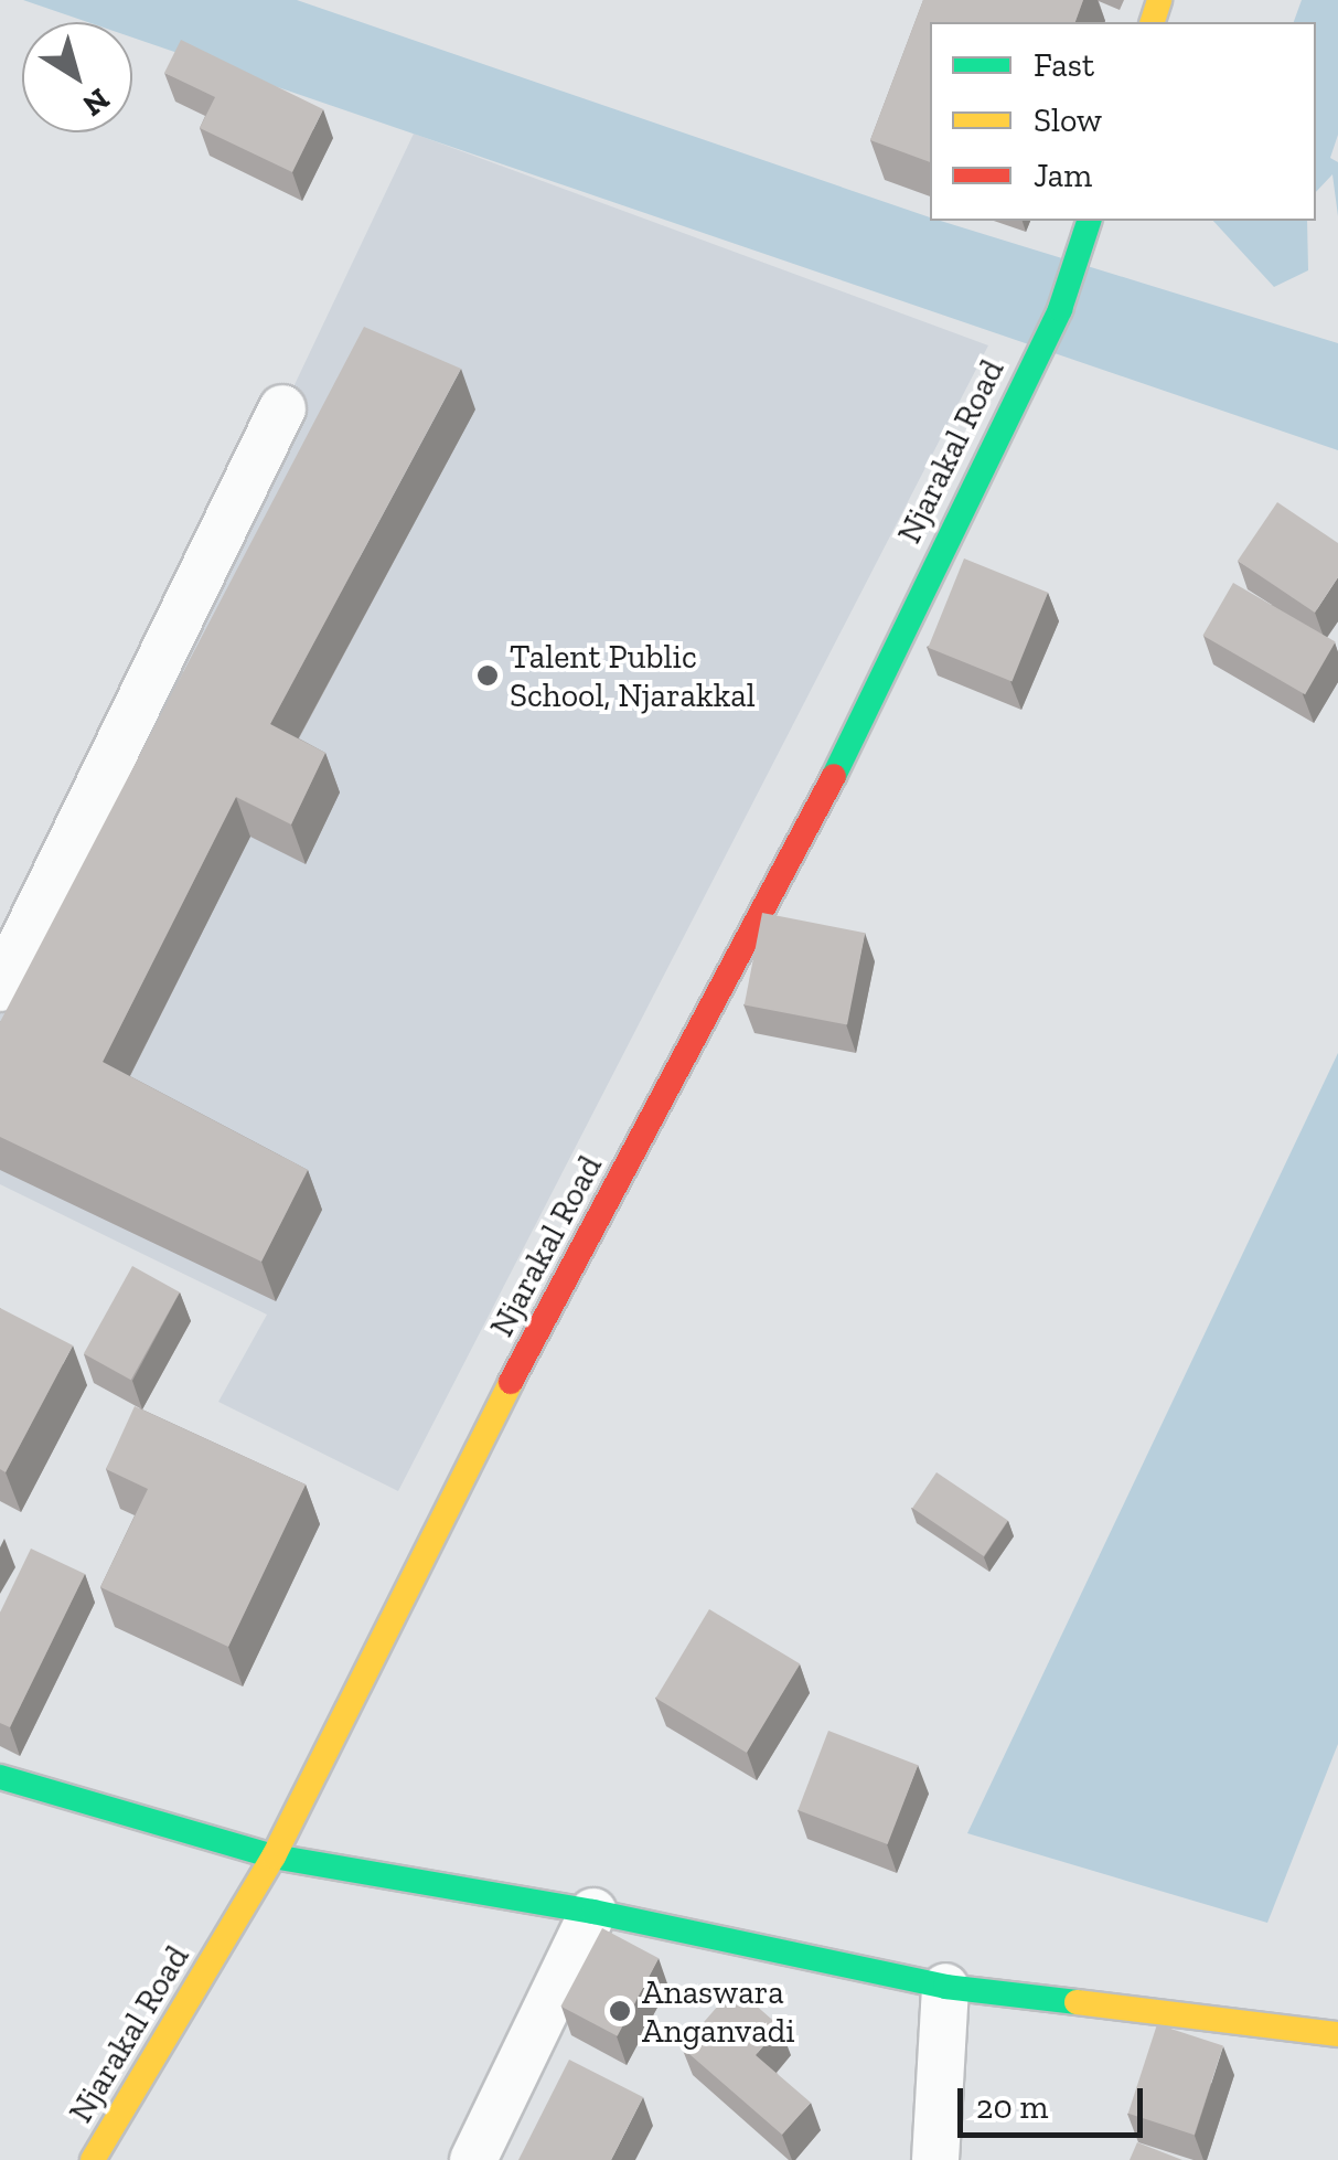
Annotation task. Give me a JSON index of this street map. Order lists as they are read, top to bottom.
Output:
{
  "streets": {
    "main road": ["Njarakal Road"]
  },
  "places": ["Talent Public School, Njarakkal", "Anaswara Anganvadi"],
  "legend": ["Fast", "Slow", "Jam"],
  "scale_bar": "20 m",
  "north": "bottom right"
}
